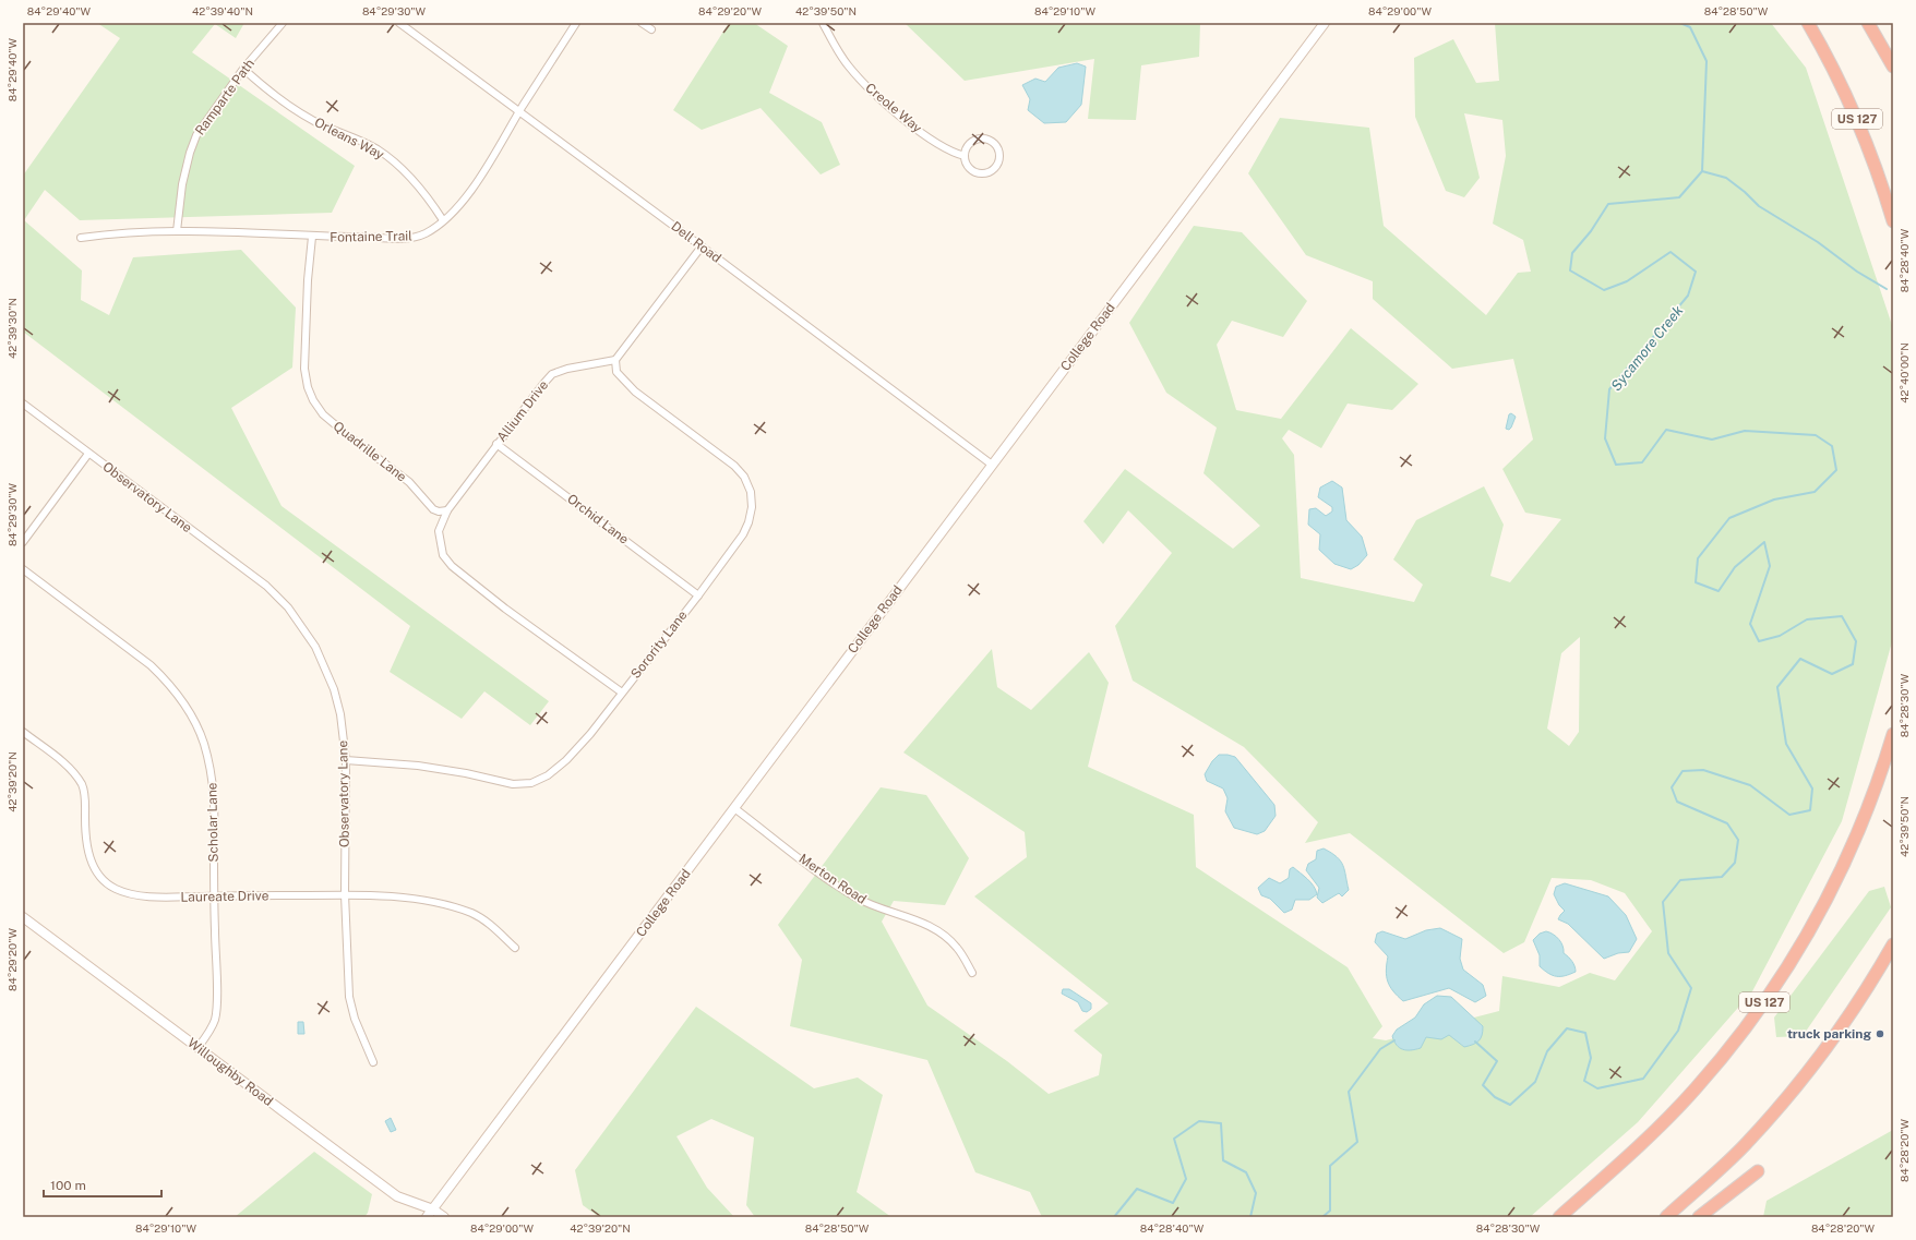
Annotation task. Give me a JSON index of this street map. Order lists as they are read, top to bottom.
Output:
{
  "streets": {
    "highway": ["US 127"],
    "street": [
      "Ramparte Path",
      "Creole Way",
      "Orleans Way",
      "Fontaine Trail",
      "Dell Road",
      "College Road",
      "Allium Drive",
      "Quadrille Lane",
      "Observatory Lane",
      "Orchid Lane",
      "Sorority Lane",
      "Scholar Lane",
      "Merton Road",
      "Laureate Drive",
      "Willoughby Road"
    ]
  },
  "crossings": [
    ["Ramparte Path", "Orleans Way"],
    ["Ramparte Path", "Fontaine Trail"],
    ["Orleans Way", "Fontaine Trail"],
    ["Fontaine Trail", "Dell Road"],
    ["Fontaine Trail", "Quadrille Lane"],
    ["Dell Road", "College Road"],
    ["College Road", "Merton Road"],
    ["College Road", "Willoughby Road"],
    ["Allium Drive", "Quadrille Lane"],
    ["Allium Drive", "Orchid Lane"],
    ["Allium Drive", "Sorority Lane"],
    ["Observatory Lane", "Sorority Lane"],
    ["Observatory Lane", "Laureate Drive"],
    ["Orchid Lane", "Sorority Lane"],
    ["Scholar Lane", "Laureate Drive"],
    ["Scholar Lane", "Willoughby Road"]
  ],
  "water": ["Sycamore Creek"],
  "places": ["truck parking"],
  "scale_bar": "100 m",
  "coordinates": [
    "84°29'40\"W",
    "42°39'40\"N",
    "84°29'30\"W",
    "84°29'20\"W",
    "42°39'50\"N",
    "84°29'10\"W",
    "84°29'00\"W",
    "84°28'50\"W",
    "84°28'40\"W",
    "42°39'30\"N",
    "42°40'00\"N",
    "84°28'30\"W",
    "42°39'20\"N",
    "84°28'20\"W"
  ]
}
